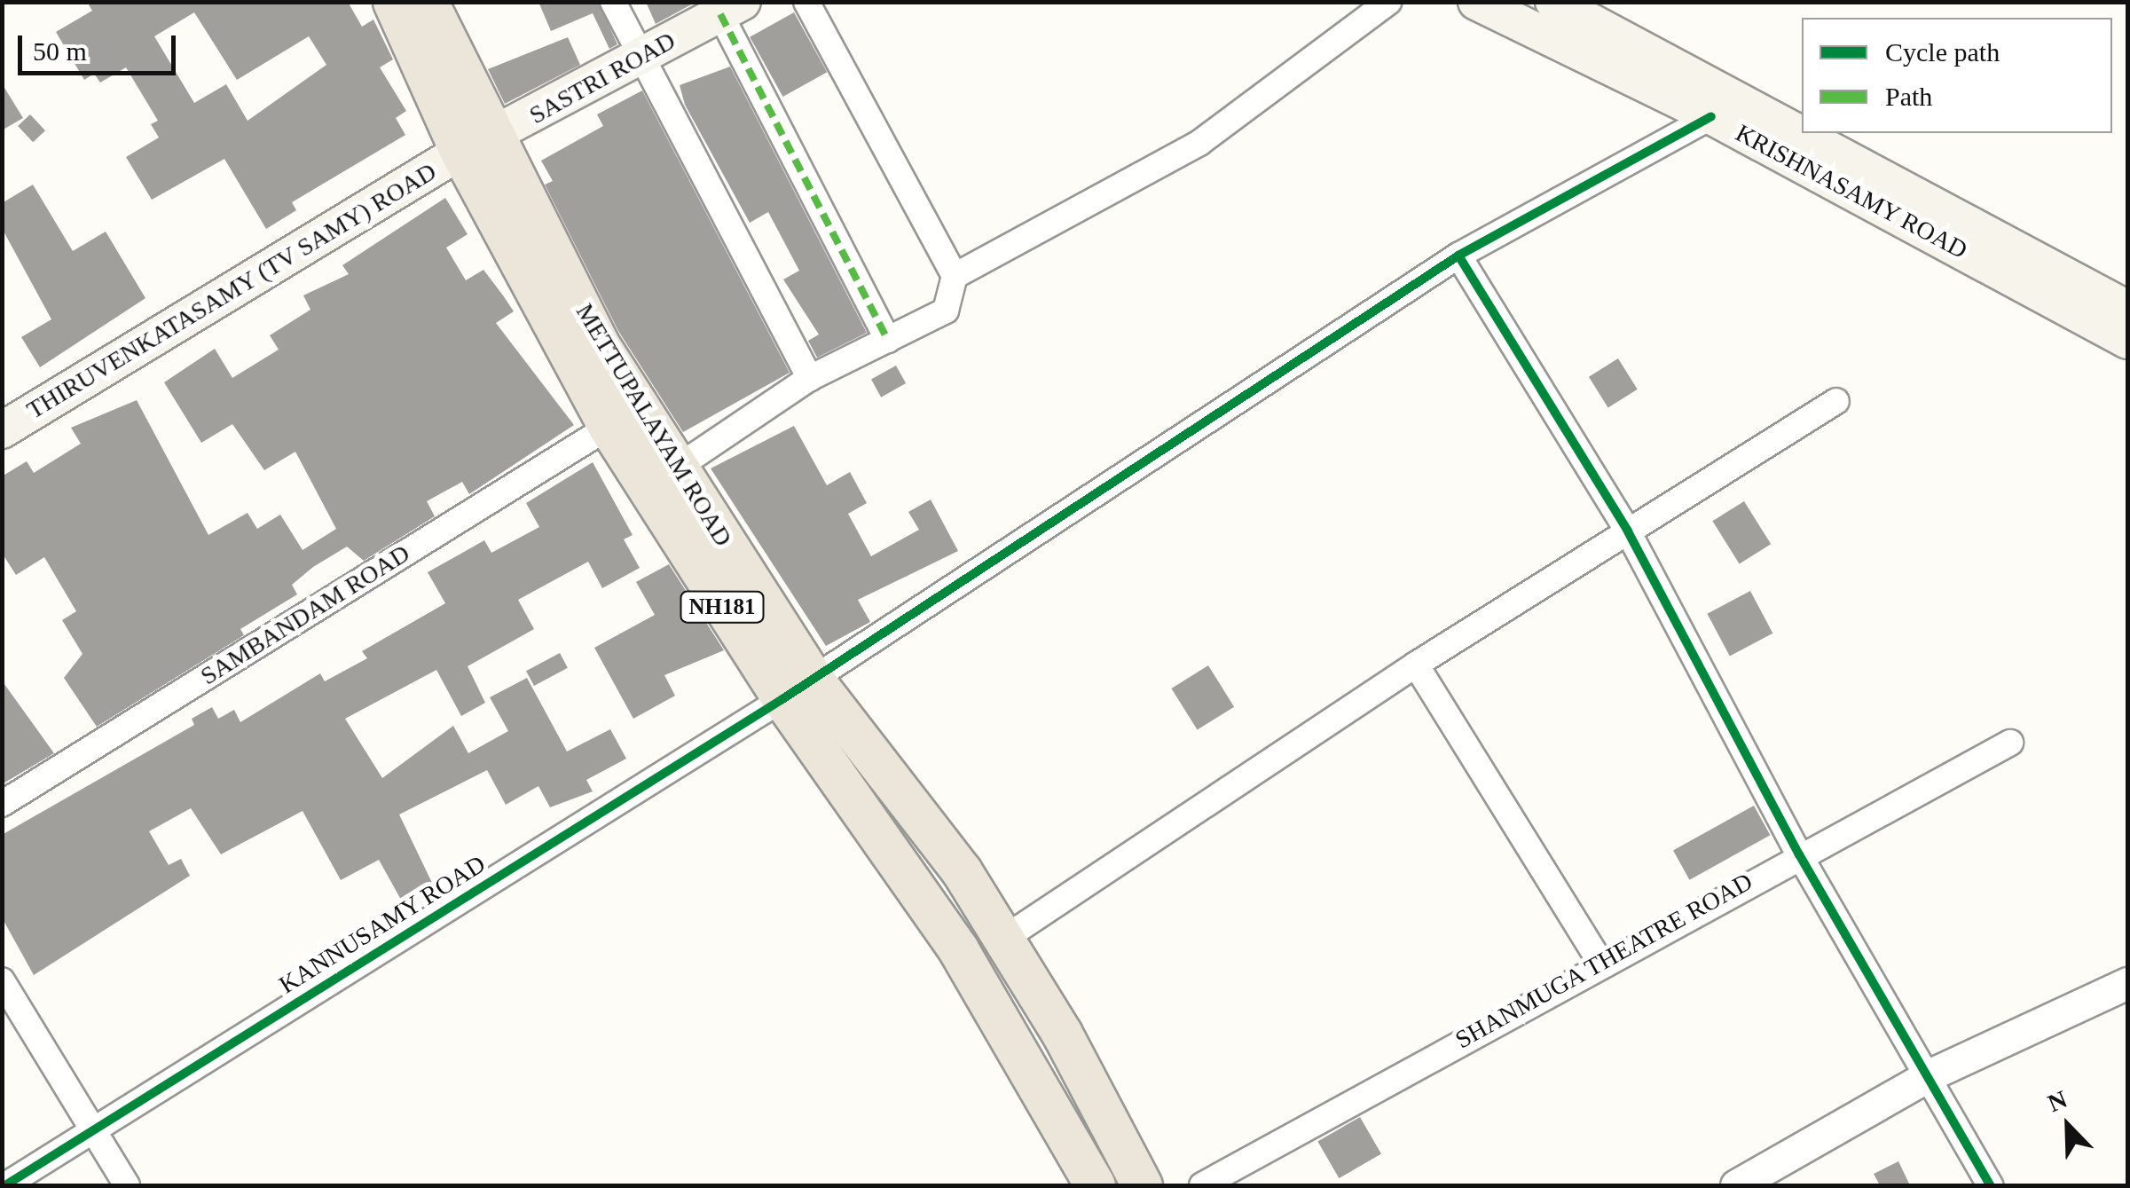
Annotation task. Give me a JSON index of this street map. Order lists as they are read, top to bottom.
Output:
{
  "streets": {
    "highway": ["METTUPALAYAM ROAD", "NH181"],
    "main road": ["SASTRI ROAD", "KRISHNASAMY ROAD", "THIRUVENKATASAMY (TV SAMY) ROAD"],
    "street": ["SAMBANDAM ROAD", "KANNUSAMY ROAD", "SHANMUGA THEATRE ROAD"]
  },
  "crossings": [
    ["SASTRI ROAD", "THIRUVENKATASAMY (TV SAMY) ROAD"],
    ["SASTRI ROAD", "METTUPALAYAM ROAD"],
    ["KRISHNASAMY ROAD", "KANNUSAMY ROAD"],
    ["THIRUVENKATASAMY (TV SAMY) ROAD", "METTUPALAYAM ROAD"],
    ["METTUPALAYAM ROAD", "SAMBANDAM ROAD"],
    ["METTUPALAYAM ROAD", "KANNUSAMY ROAD"]
  ],
  "legend": ["Cycle path", "Path"],
  "scale_bar": "50 m",
  "north": "top left"
}
